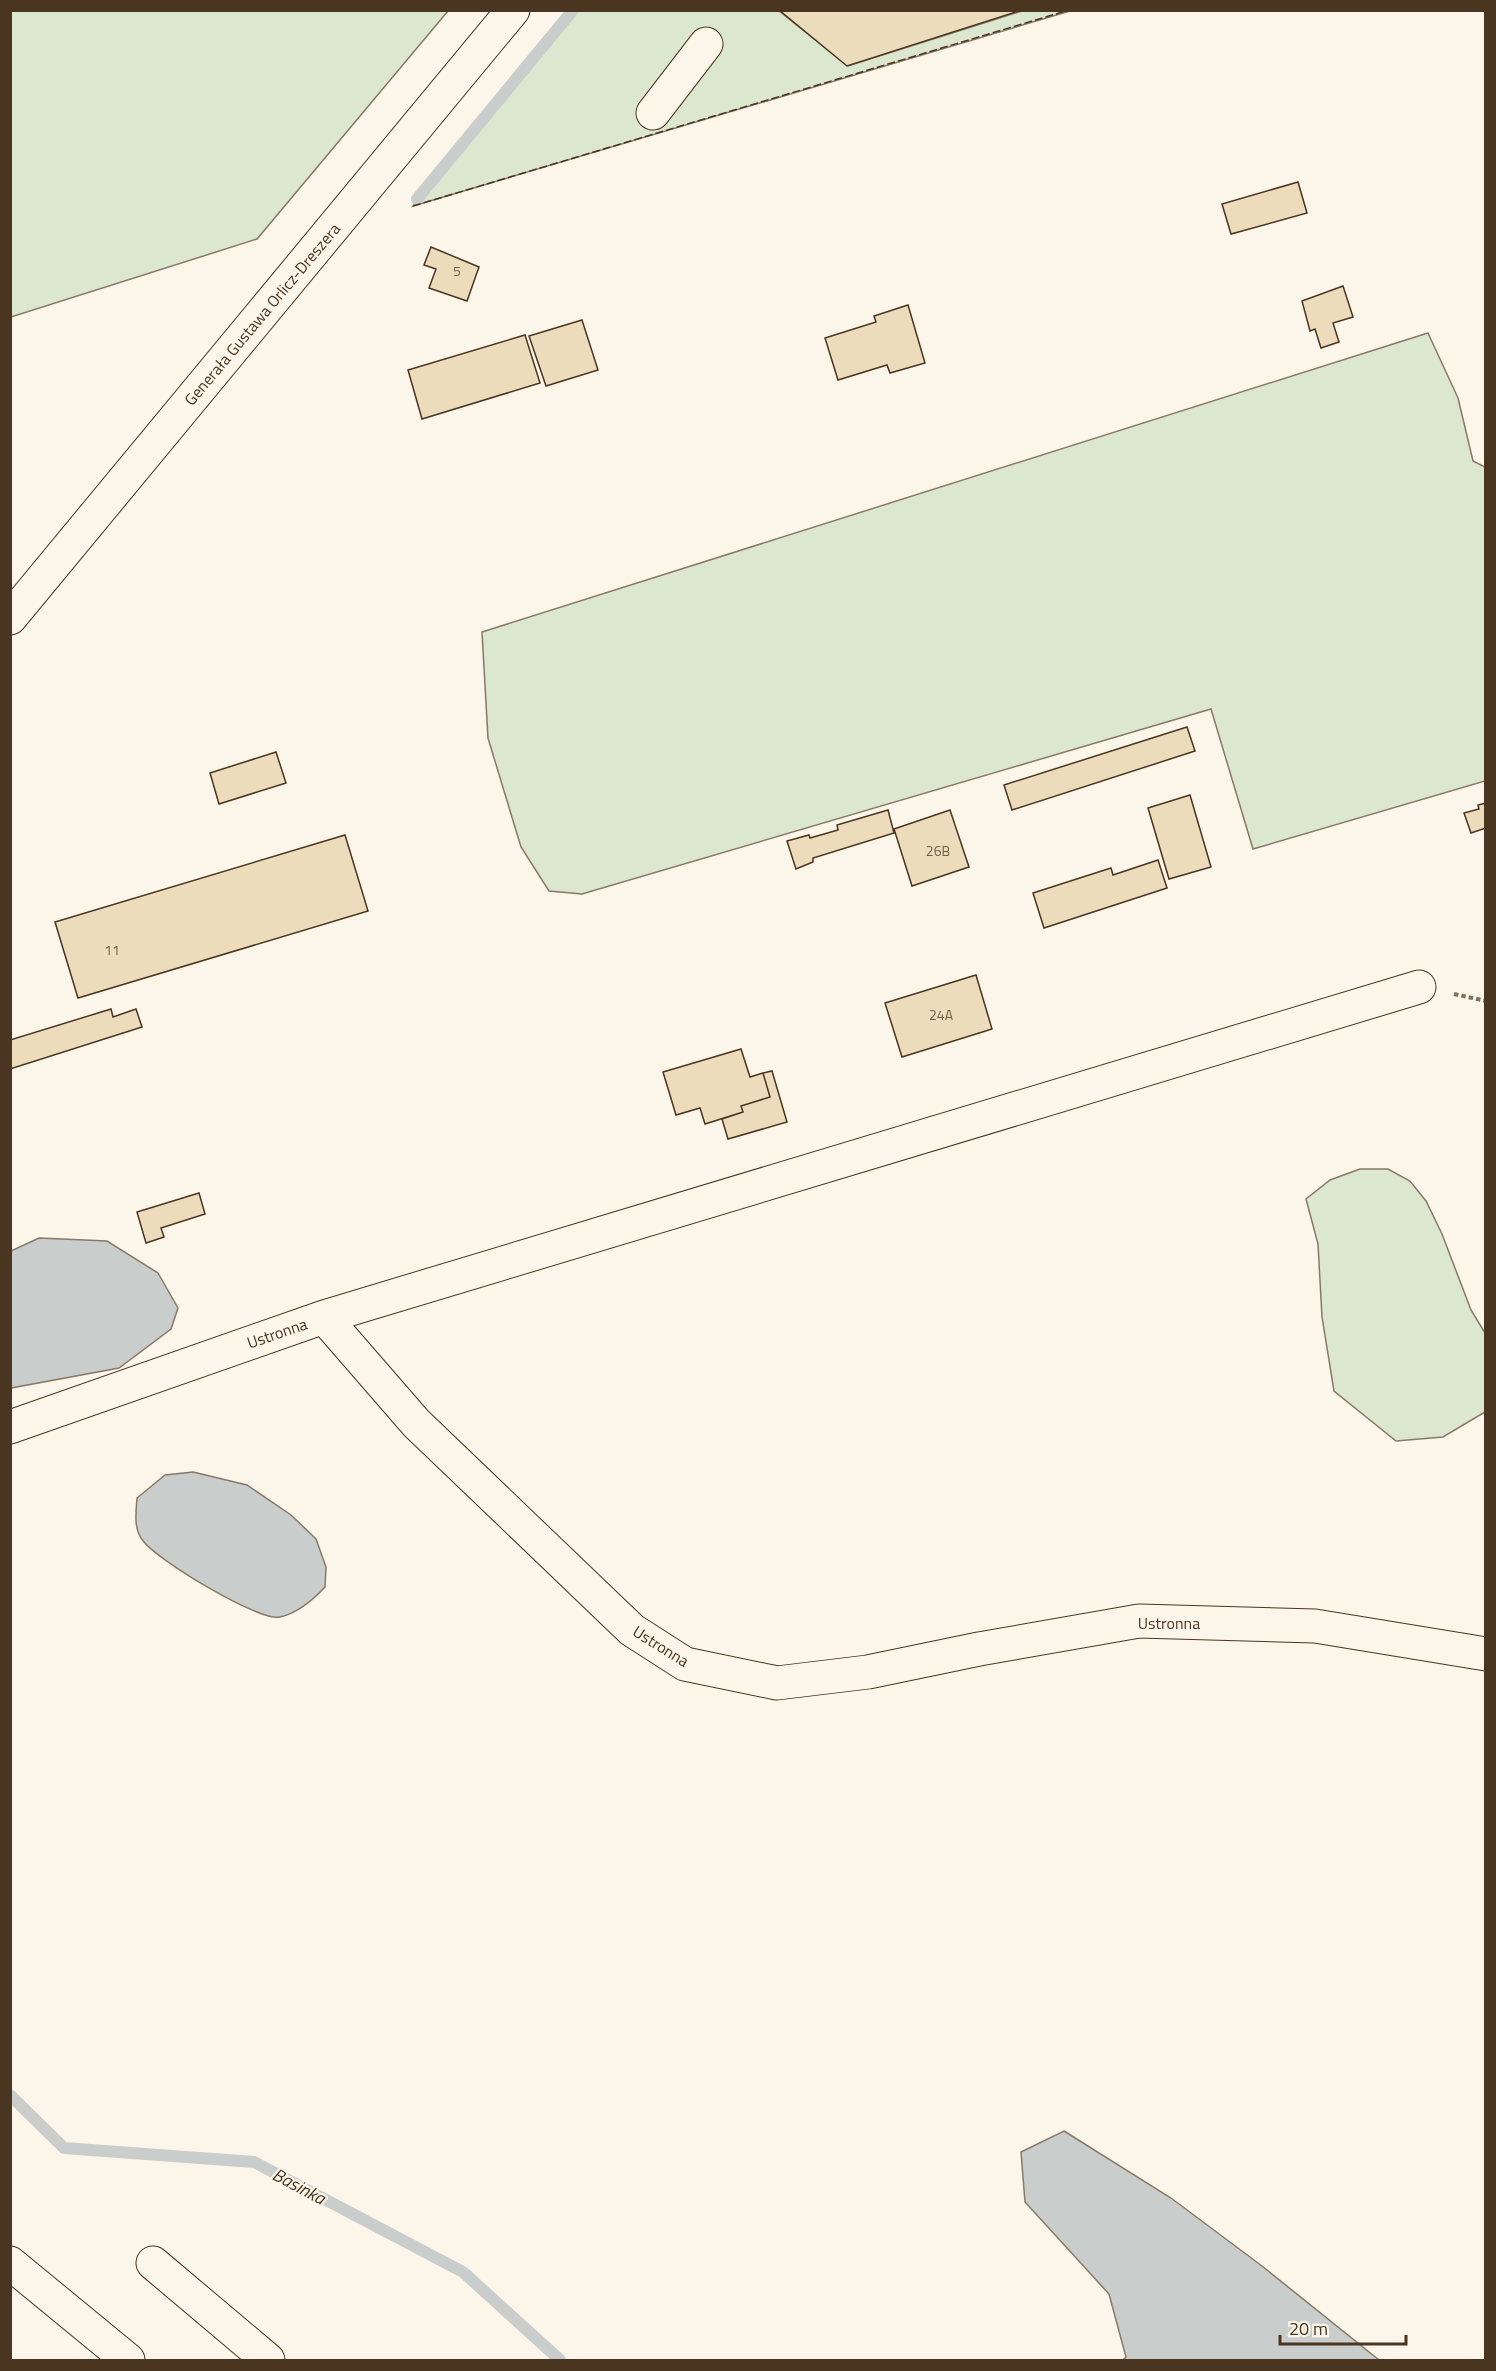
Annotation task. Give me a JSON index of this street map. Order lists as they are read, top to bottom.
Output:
{
  "streets": {
    "street": ["Generała Gustawa Orlicz-Dreszera", "Ustronna"]
  },
  "water": ["Basinka"],
  "house_numbers": [
    "5",
    "26B",
    "11",
    "24A"
  ],
  "scale_bar": "20 m"
}
